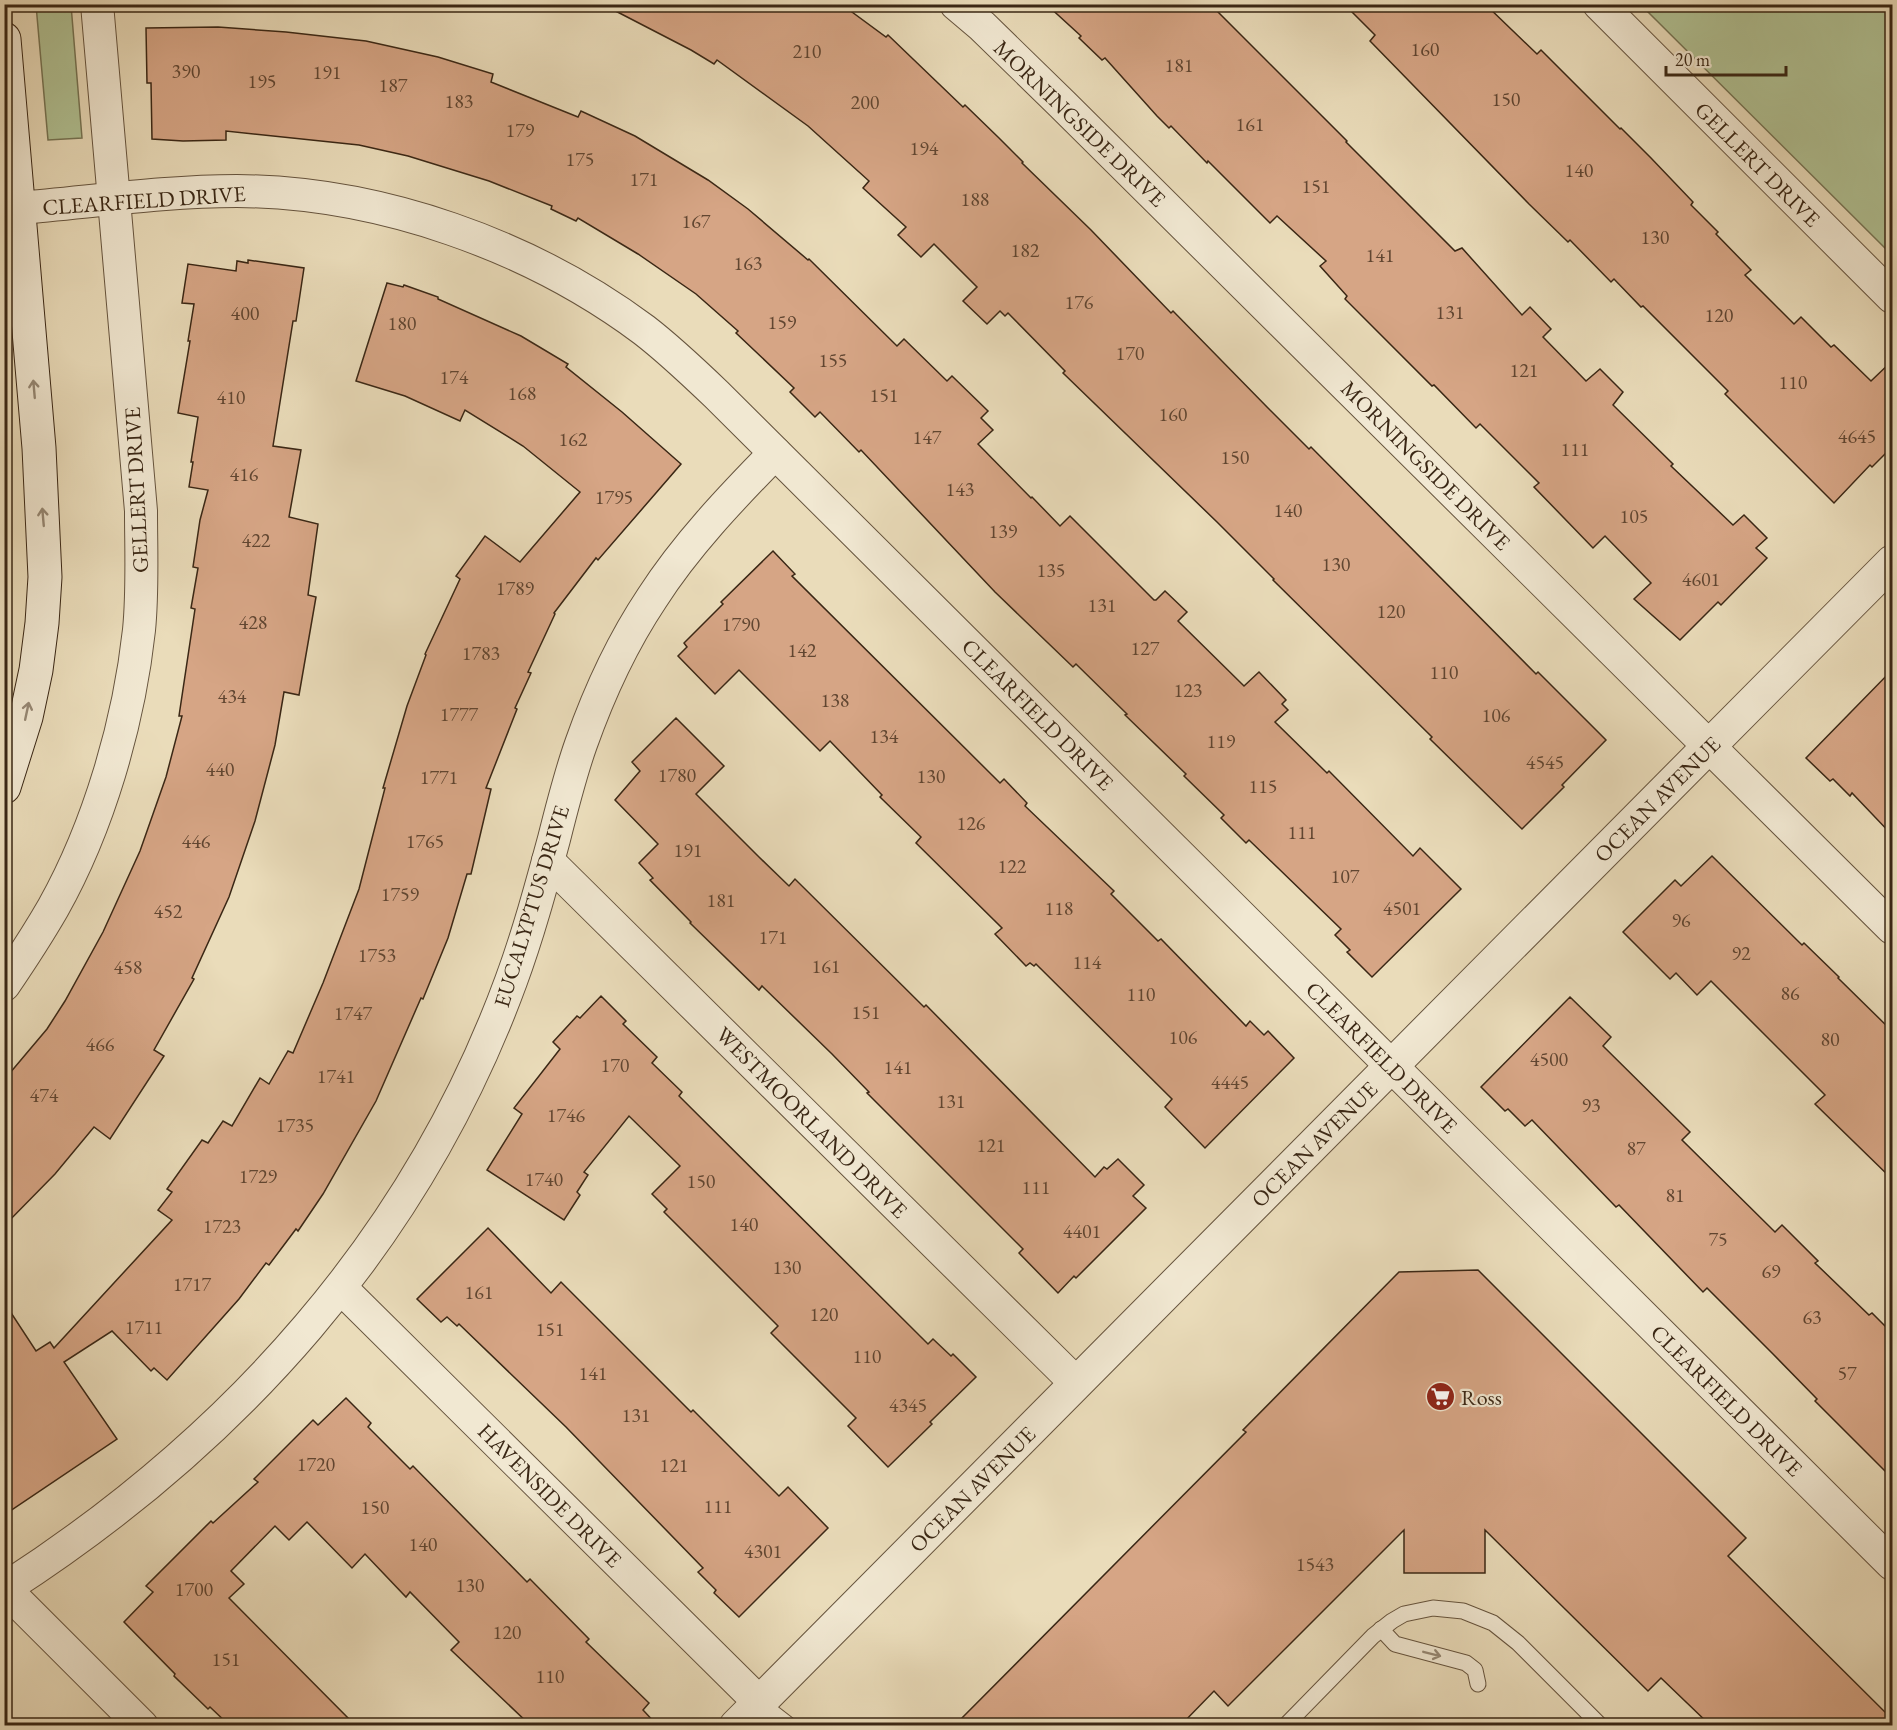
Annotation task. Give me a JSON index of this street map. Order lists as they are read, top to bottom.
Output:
{
  "streets": {
    "street": [
      "MORNINGSIDE DRIVE",
      "GELLERT DRIVE",
      "CLEARFIELD DRIVE",
      "OCEAN AVENUE",
      "EUCALYPTUS DRIVE",
      "WESTMOORLAND DRIVE",
      "HAVENSIDE DRIVE"
    ]
  },
  "crossings": [
    ["MORNINGSIDE DRIVE", "OCEAN AVENUE"],
    ["GELLERT DRIVE", "CLEARFIELD DRIVE"],
    ["CLEARFIELD DRIVE", "OCEAN AVENUE"],
    ["CLEARFIELD DRIVE", "EUCALYPTUS DRIVE"],
    ["OCEAN AVENUE", "WESTMOORLAND DRIVE"],
    ["OCEAN AVENUE", "HAVENSIDE DRIVE"],
    ["EUCALYPTUS DRIVE", "WESTMOORLAND DRIVE"],
    ["EUCALYPTUS DRIVE", "HAVENSIDE DRIVE"]
  ],
  "places": {
    "supermarket": ["Ross"]
  },
  "house_numbers": [
    "160",
    "210",
    "181",
    "390",
    "191",
    "195",
    "187",
    "150",
    "183",
    "200",
    "161",
    "179",
    "194",
    "175",
    "140",
    "171",
    "151",
    "188",
    "167",
    "130",
    "182",
    "141",
    "163",
    "176",
    "131",
    "400",
    "120",
    "159",
    "180",
    "170",
    "155",
    "121",
    "174",
    "110",
    "168",
    "151",
    "410",
    "160",
    "4645",
    "147",
    "162",
    "111",
    "150",
    "416",
    "143",
    "1795",
    "140",
    "105",
    "139",
    "422",
    "130",
    "135",
    "4601",
    "1789",
    "131",
    "120",
    "428",
    "1790",
    "127",
    "142",
    "1783",
    "110",
    "123",
    "434",
    "138",
    "1777",
    "106",
    "134",
    "119",
    "4545",
    "440",
    "1780",
    "130",
    "1771",
    "115",
    "126",
    "111",
    "446",
    "1765",
    "191",
    "122",
    "107",
    "1759",
    "181",
    "118",
    "4501",
    "452",
    "96",
    "171",
    "92",
    "1753",
    "114",
    "161",
    "458",
    "86",
    "110",
    "151",
    "1747",
    "106",
    "80",
    "466",
    "4500",
    "170",
    "141",
    "1741",
    "4445",
    "474",
    "131",
    "93",
    "1746",
    "1735",
    "121",
    "87",
    "1729",
    "1740",
    "150",
    "111",
    "81",
    "140",
    "1723",
    "4401",
    "75",
    "130",
    "69",
    "1717",
    "161",
    "120",
    "63",
    "1711",
    "151",
    "110",
    "141",
    "57",
    "4345",
    "131",
    "1720",
    "121",
    "111",
    "150",
    "140",
    "4301",
    "1543",
    "130",
    "1700",
    "120",
    "151",
    "110"
  ],
  "scale_bar": "20 m"
}
